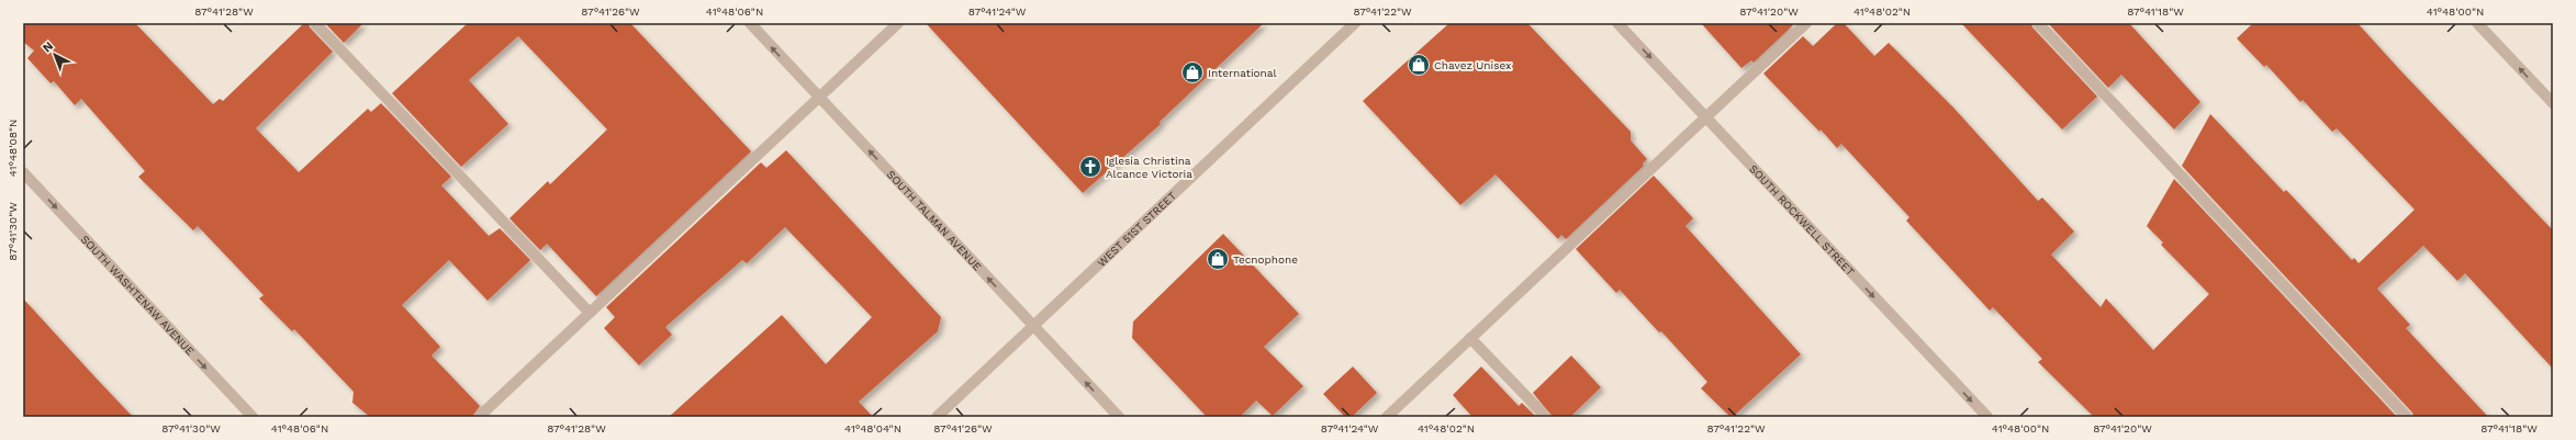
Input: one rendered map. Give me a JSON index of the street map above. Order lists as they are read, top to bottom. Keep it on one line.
{"streets":{"street":["SOUTH TALMAN AVENUE","SOUTH ROCKWELL STREET","WEST 51ST STREET","SOUTH WASHTENAW AVENUE"]},"crossings":[["SOUTH TALMAN AVENUE","WEST 51ST STREET"]],"one_way":["SOUTH TALMAN AVENUE","SOUTH ROCKWELL STREET","SOUTH WASHTENAW AVENUE"],"places":{"shop":["Chavez Unisex","International","Tecnophone"],"church":["Iglesia Christina Alcance Victoria"]},"north":"top left","coordinates":["87°41'28\"W","87°41'26\"W","41°48'06\"N","87°41'24\"W","87°41'22\"W","87°41'20\"W","41°48'02\"N","87°41'18\"W","41°48'00\"N","41°48'08\"N","87°41'30\"W","41°48'04\"N"]}
